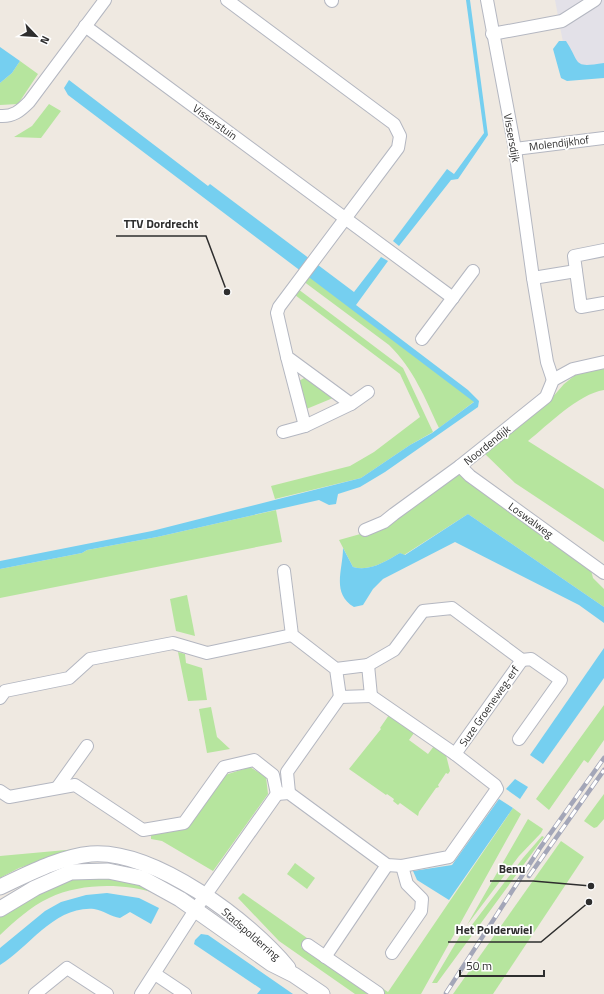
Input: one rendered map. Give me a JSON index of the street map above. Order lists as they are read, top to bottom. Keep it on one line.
{"streets":{"street":["Visserstuin","Vissersdijk","Molendijkhof","Noordendijk","Loswalweg","Suze Groeneweg-erf","Stadspolderring"]},"crossings":[["Vissersdijk","Molendijkhof"],["Vissersdijk","Noordendijk"],["Noordendijk","Loswalweg"]],"places":["TTV Dordrecht","Benu","Het Polderwiel"],"scale_bar":"50 m","north":"bottom right"}
